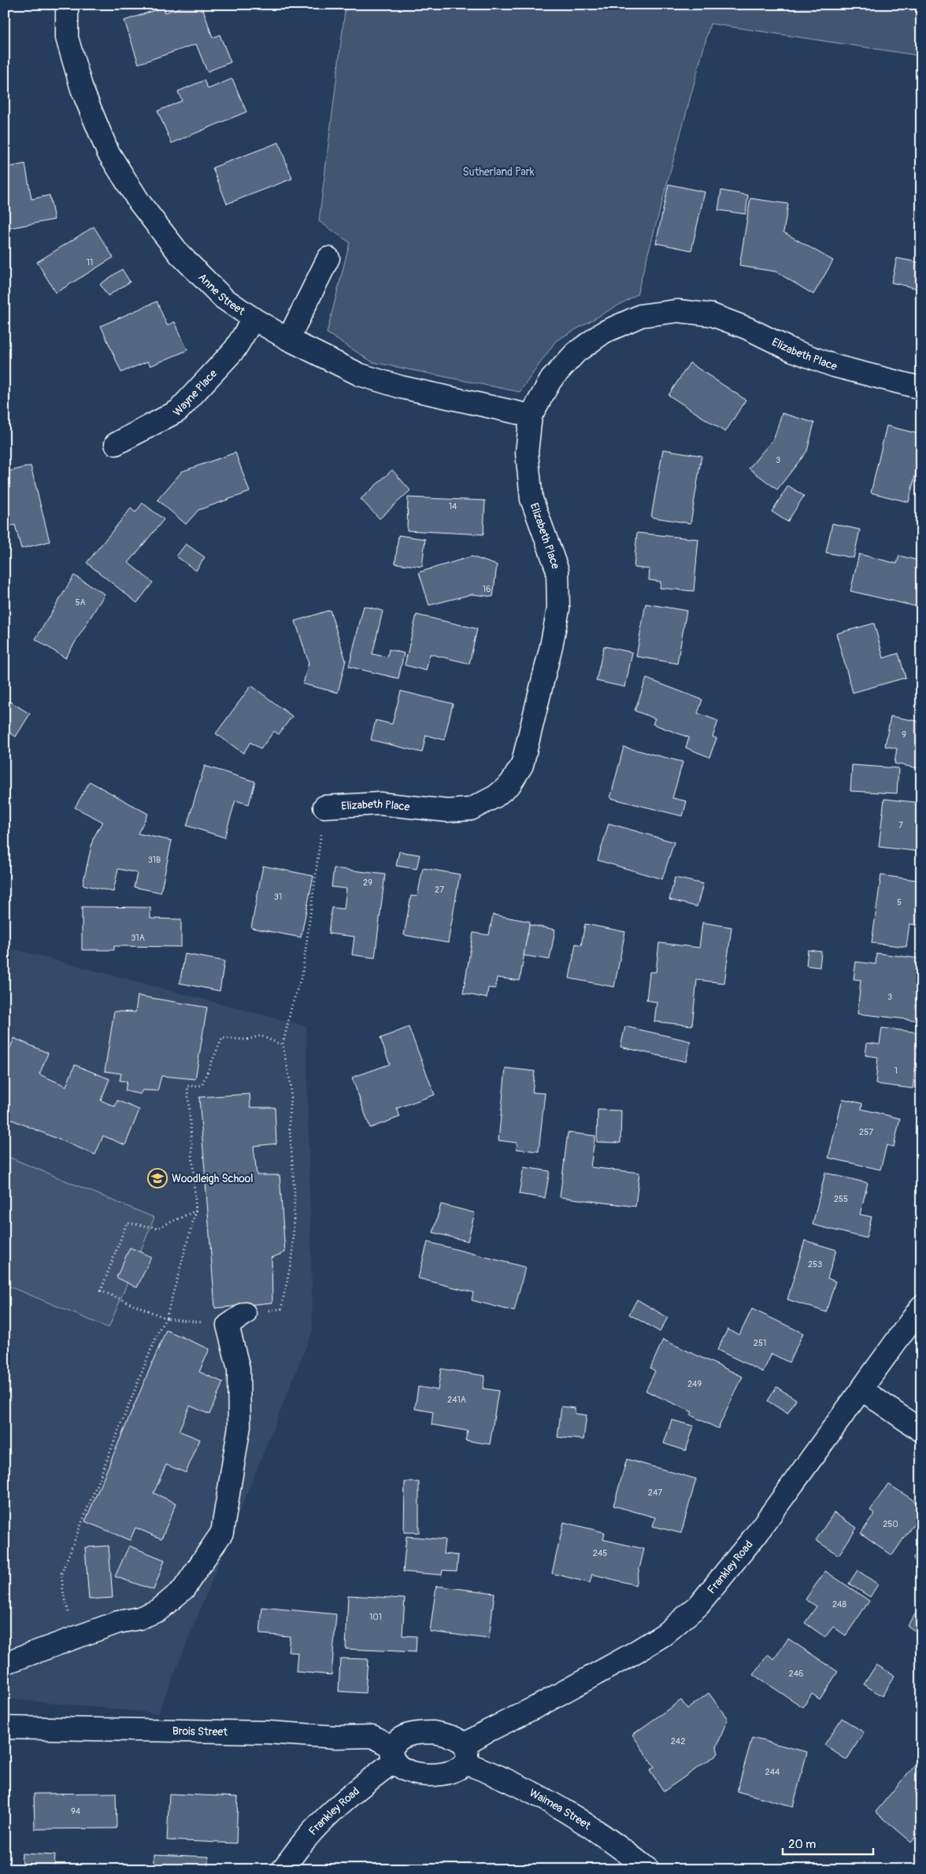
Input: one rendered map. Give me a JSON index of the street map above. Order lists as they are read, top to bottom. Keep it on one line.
{"streets":{"street":["Anne Street","Elizabeth Place","Wayne Place","Frankley Road","Brois Street","Waimea Street"]},"crossings":[["Anne Street","Elizabeth Place"],["Anne Street","Wayne Place"],["Frankley Road","Brois Street"],["Frankley Road","Waimea Street"],["Brois Street","Waimea Street"]],"parks":["Sutherland Park"],"places":{"school or university":["Woodleigh School"]},"house_numbers":["11","3","14","16","5A","9","7","31B","29","27","31","5","31A","3","1","257","255","253","251","249","241A","247","250","245","248","101","246","242","244","94"],"scale_bar":"20 m"}
